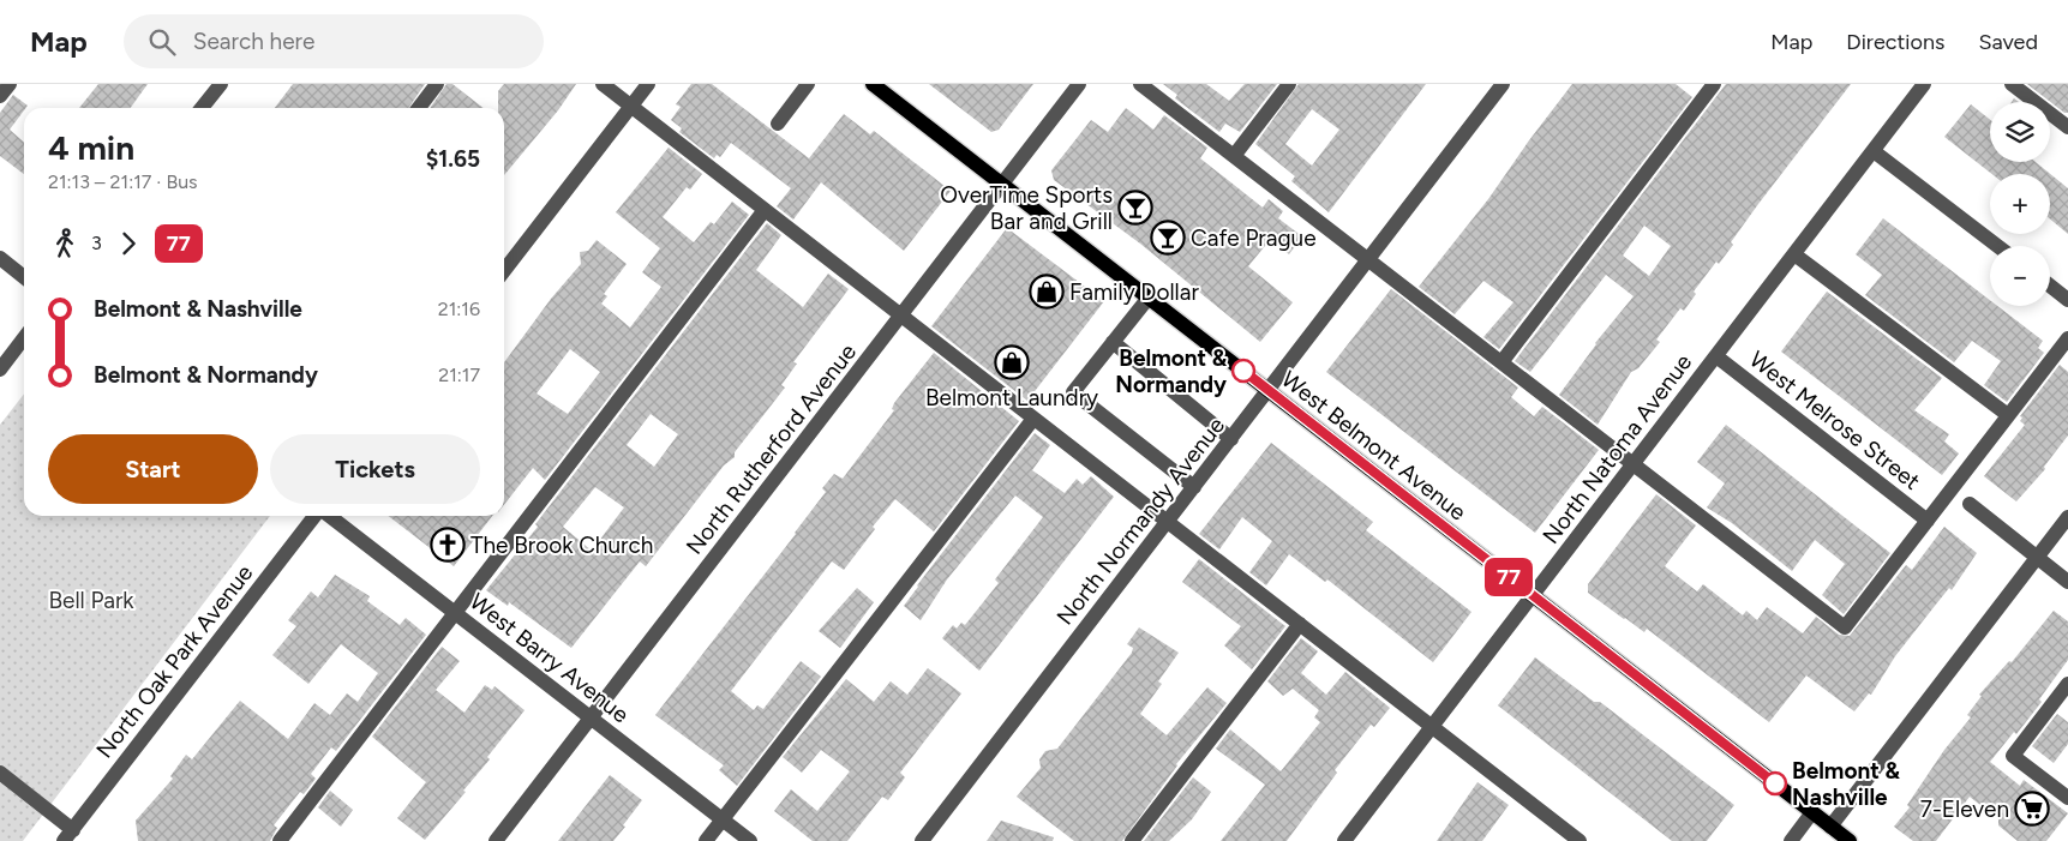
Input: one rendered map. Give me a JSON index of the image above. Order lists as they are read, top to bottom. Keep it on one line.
{"streets":{"main road":["West Belmont Avenue"],"street":["West Melrose Street","North Rutherford Avenue","North Natoma Avenue","North Normandy Avenue","West Barry Avenue","North Oak Park Avenue"]},"crossings":[["West Melrose Street","North Natoma Avenue"],["West Belmont Avenue","North Rutherford Avenue"],["West Belmont Avenue","North Natoma Avenue"],["West Belmont Avenue","North Normandy Avenue"],["North Rutherford Avenue","West Barry Avenue"]],"parks":["Bell Park"],"places":{"bar":["OverTime Sports Bar and Grill","Cafe Prague"],"shop":["Family Dollar","Belmont Laundry"],"other":["Belmont & Normandy","Belmont & Nashville"],"church":["The Brook Church"],"supermarket":["7-Eleven"]},"lines":["bus line 77"],"page":{"header":"Map","search":"Search here","nav":["Map","Directions","Saved"],"on_map":"77","map_buttons":["+","−"],"heading":["4 min","21:13 – 21:17 · Bus","$1.65"],"legs":["3","77"],"list":[{"name":"Belmont & Nashville","value":"21:16"},{"name":"Belmont & Normandy","value":"21:17"}],"buttons":["Start","Tickets"]}}
